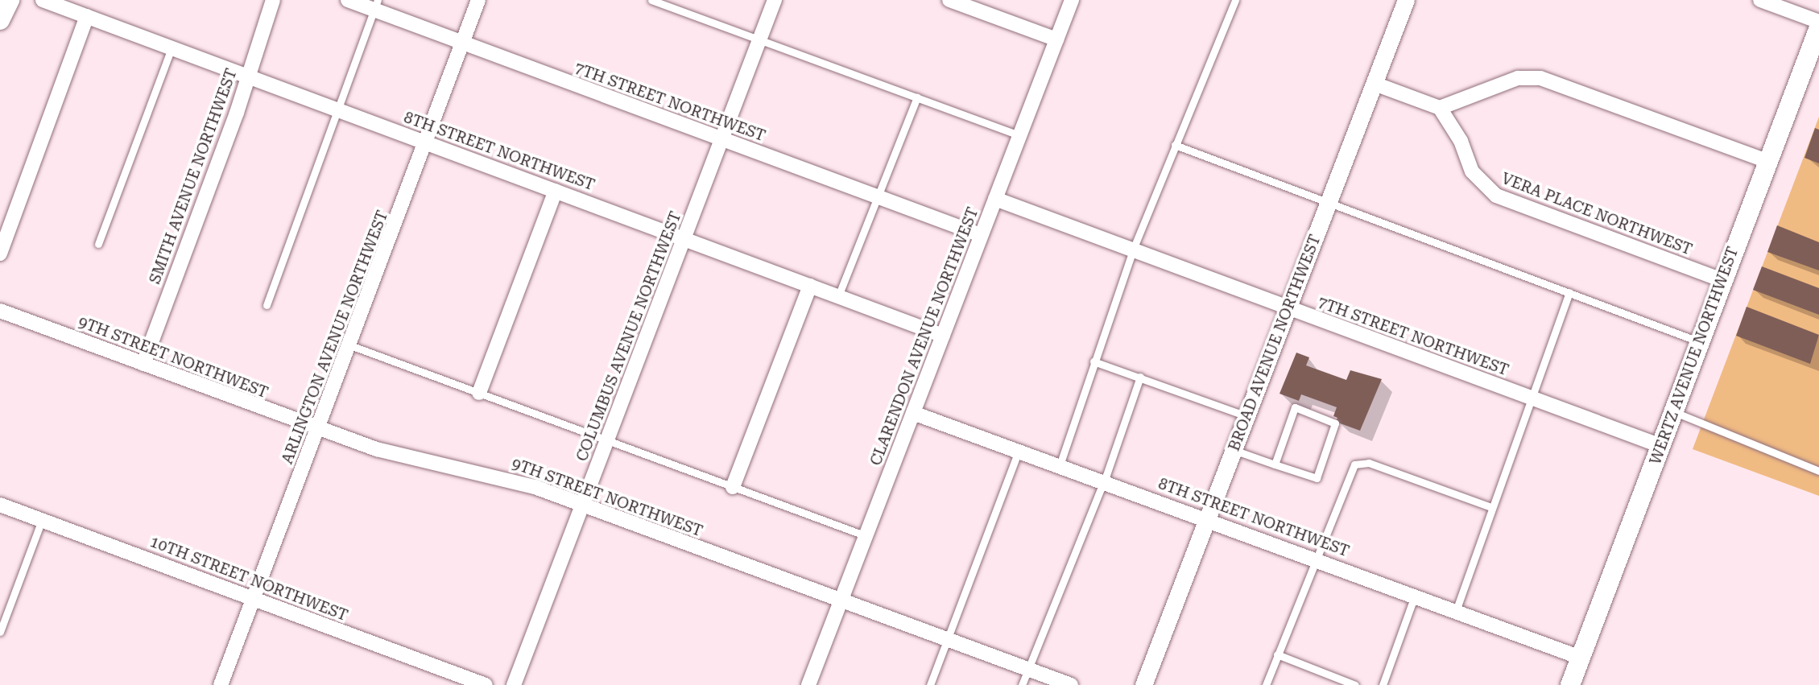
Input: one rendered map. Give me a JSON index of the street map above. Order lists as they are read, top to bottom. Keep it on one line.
{"streets":{"main road":["WERTZ AVENUE NORTHWEST"],"street":["7TH STREET NORTHWEST","8TH STREET NORTHWEST","SMITH AVENUE NORTHWEST","VERA PLACE NORTHWEST","COLUMBUS AVENUE NORTHWEST","CLARENDON AVENUE NORTHWEST","ARLINGTON AVENUE NORTHWEST","BROAD AVENUE NORTHWEST","9TH STREET NORTHWEST","10TH STREET NORTHWEST"]},"crossings":[["7TH STREET NORTHWEST","COLUMBUS AVENUE NORTHWEST"],["7TH STREET NORTHWEST","CLARENDON AVENUE NORTHWEST"],["7TH STREET NORTHWEST","ARLINGTON AVENUE NORTHWEST"],["7TH STREET NORTHWEST","BROAD AVENUE NORTHWEST"],["7TH STREET NORTHWEST","WERTZ AVENUE NORTHWEST"],["8TH STREET NORTHWEST","SMITH AVENUE NORTHWEST"],["8TH STREET NORTHWEST","COLUMBUS AVENUE NORTHWEST"],["8TH STREET NORTHWEST","CLARENDON AVENUE NORTHWEST"],["8TH STREET NORTHWEST","ARLINGTON AVENUE NORTHWEST"],["8TH STREET NORTHWEST","BROAD AVENUE NORTHWEST"],["8TH STREET NORTHWEST","WERTZ AVENUE NORTHWEST"],["SMITH AVENUE NORTHWEST","9TH STREET NORTHWEST"],["VERA PLACE NORTHWEST","WERTZ AVENUE NORTHWEST"],["COLUMBUS AVENUE NORTHWEST","9TH STREET NORTHWEST"],["CLARENDON AVENUE NORTHWEST","9TH STREET NORTHWEST"],["ARLINGTON AVENUE NORTHWEST","9TH STREET NORTHWEST"],["ARLINGTON AVENUE NORTHWEST","10TH STREET NORTHWEST"]]}
